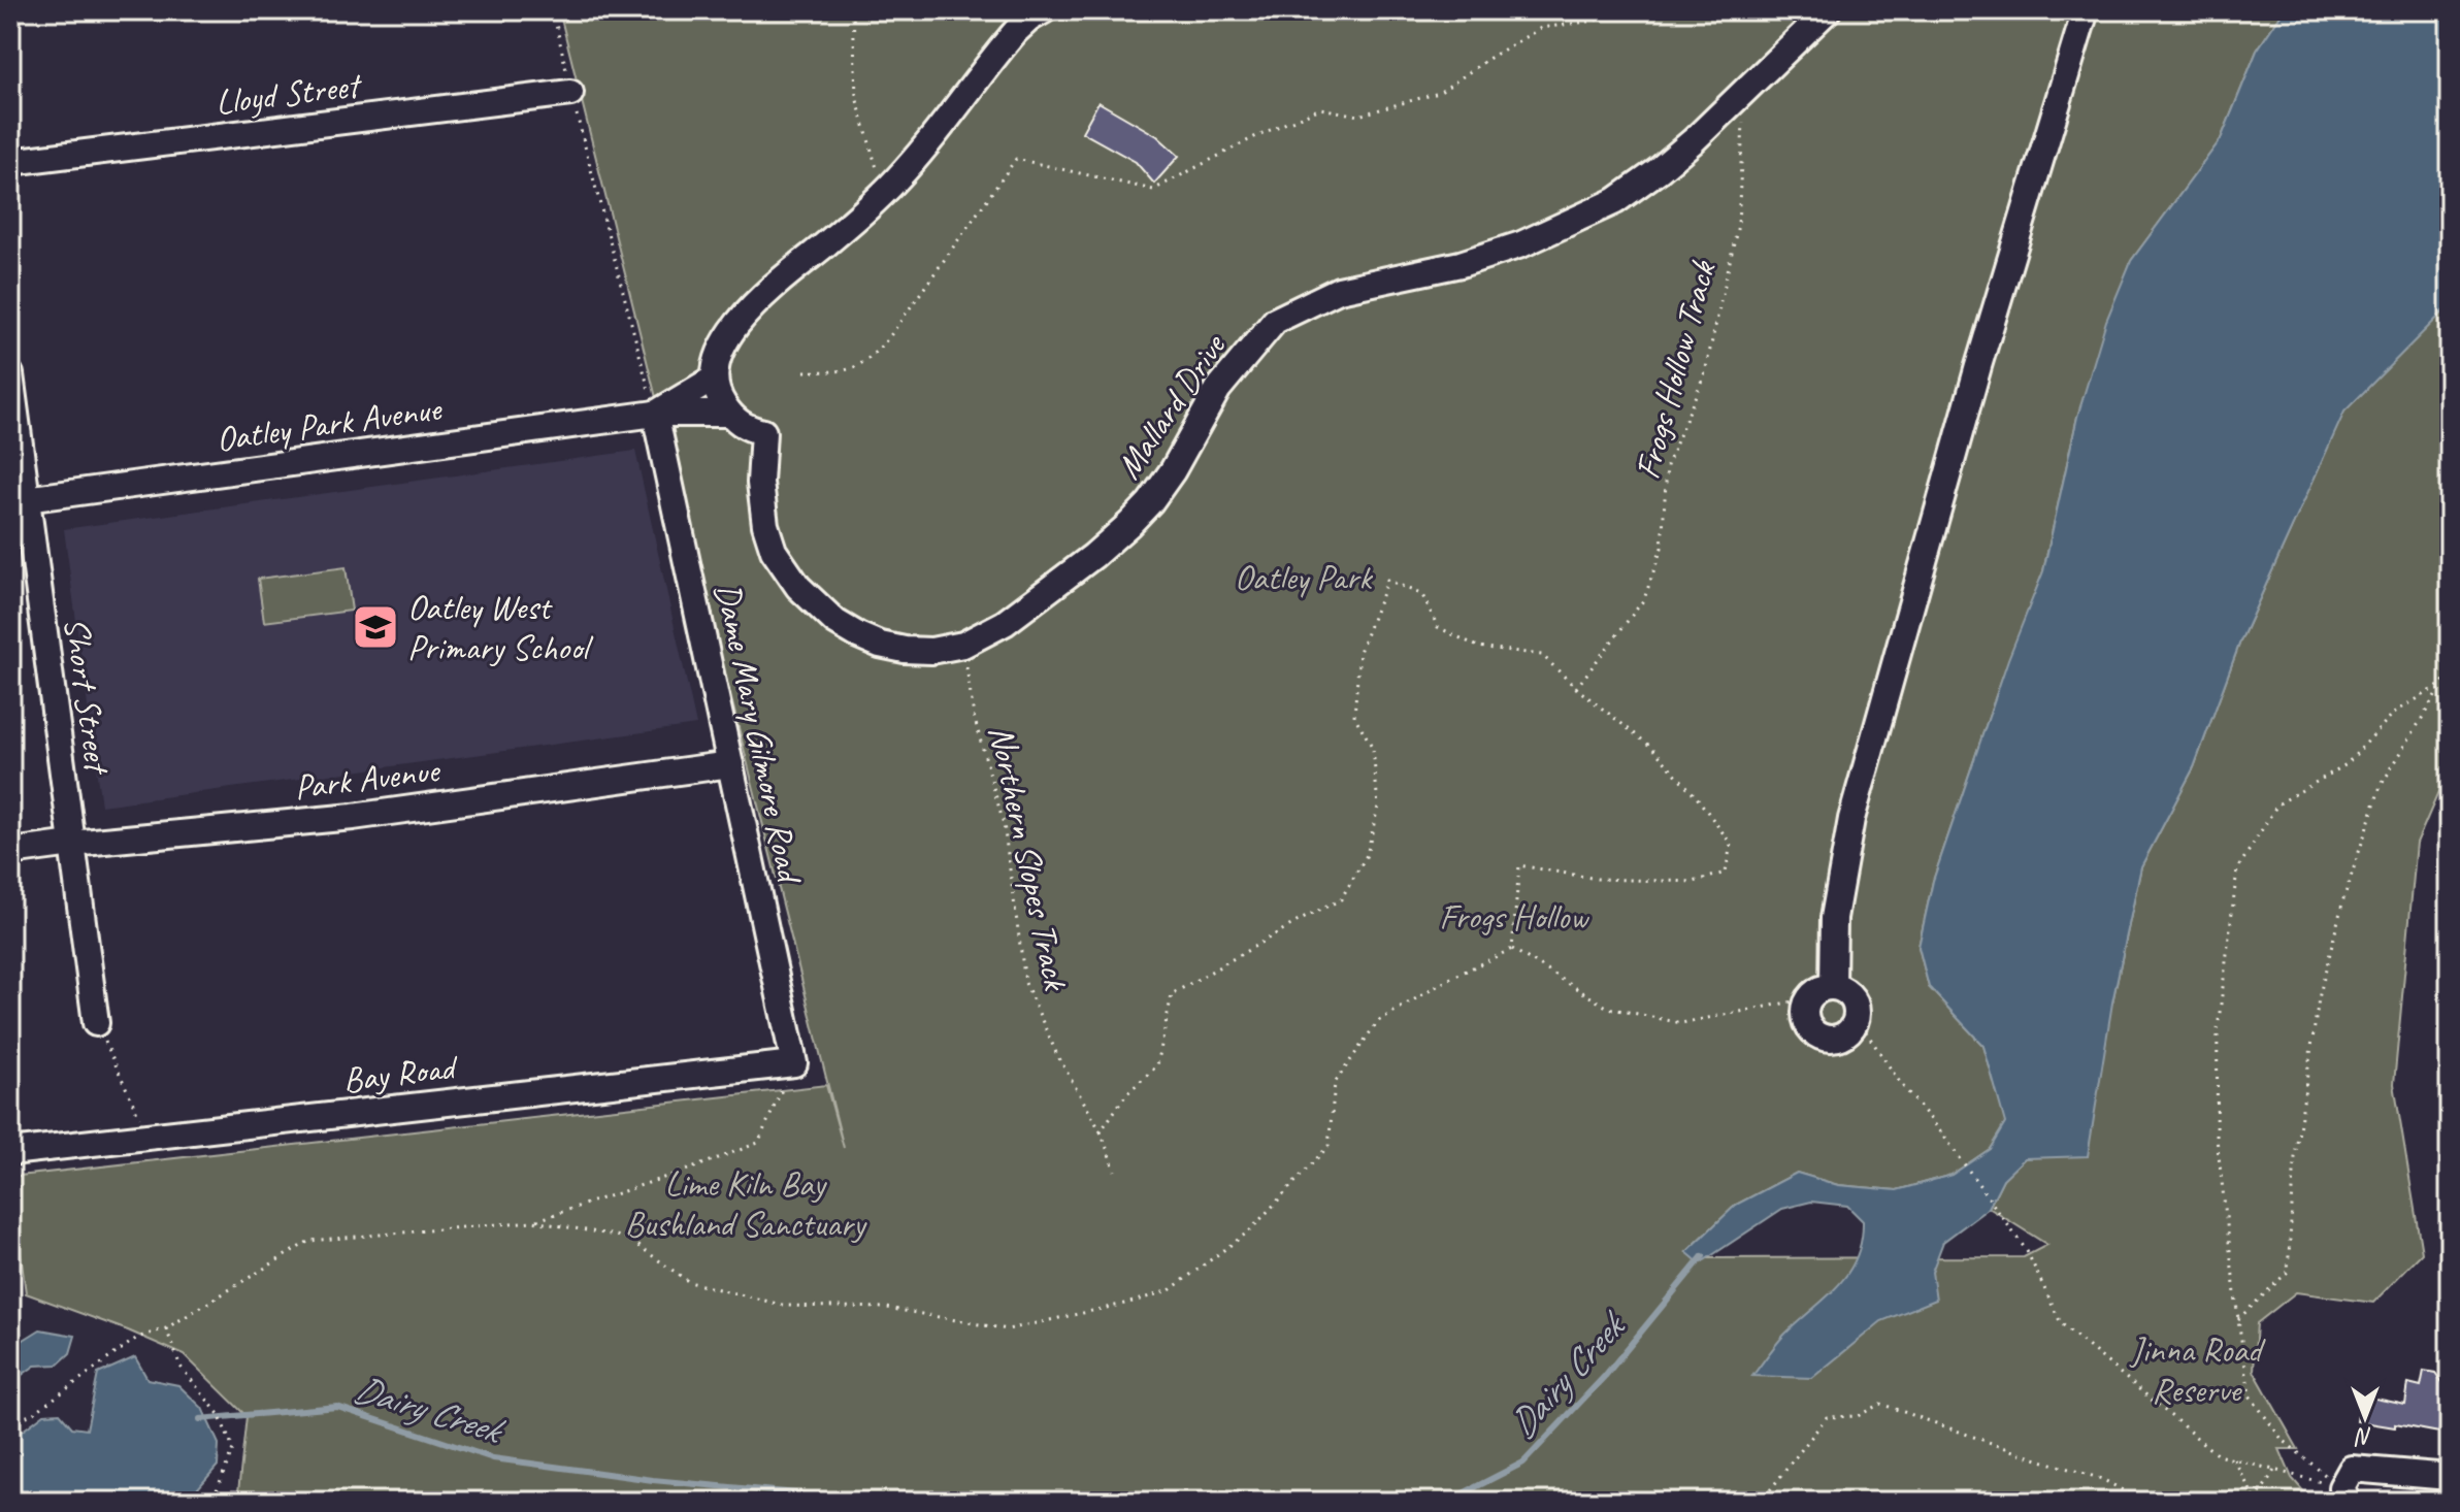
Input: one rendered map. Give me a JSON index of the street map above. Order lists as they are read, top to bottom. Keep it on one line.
{"streets":{"street":["Lloyd Street","Mallard Drive","Oatley Park Avenue","Short Street","Dame Mary Gilmore Road","Park Avenue","Bay Road"],"path":["Frogs Hollow Track","Northern Slopes Track"]},"crossings":[["Frogs Hollow Track","Mallard Drive"],["Mallard Drive","Northern Slopes Track"],["Oatley Park Avenue","Short Street"],["Oatley Park Avenue","Dame Mary Gilmore Road"],["Short Street","Park Avenue"],["Dame Mary Gilmore Road","Park Avenue"],["Dame Mary Gilmore Road","Bay Road"]],"water":["Dairy Creek"],"parks":["Oatley Park","Frogs Hollow","Lime Kiln Bay Bushland Sanctuary","Jinna Road Reserve"],"places":{"school or university":["Oatley West Primary School"]},"north":"bottom"}
